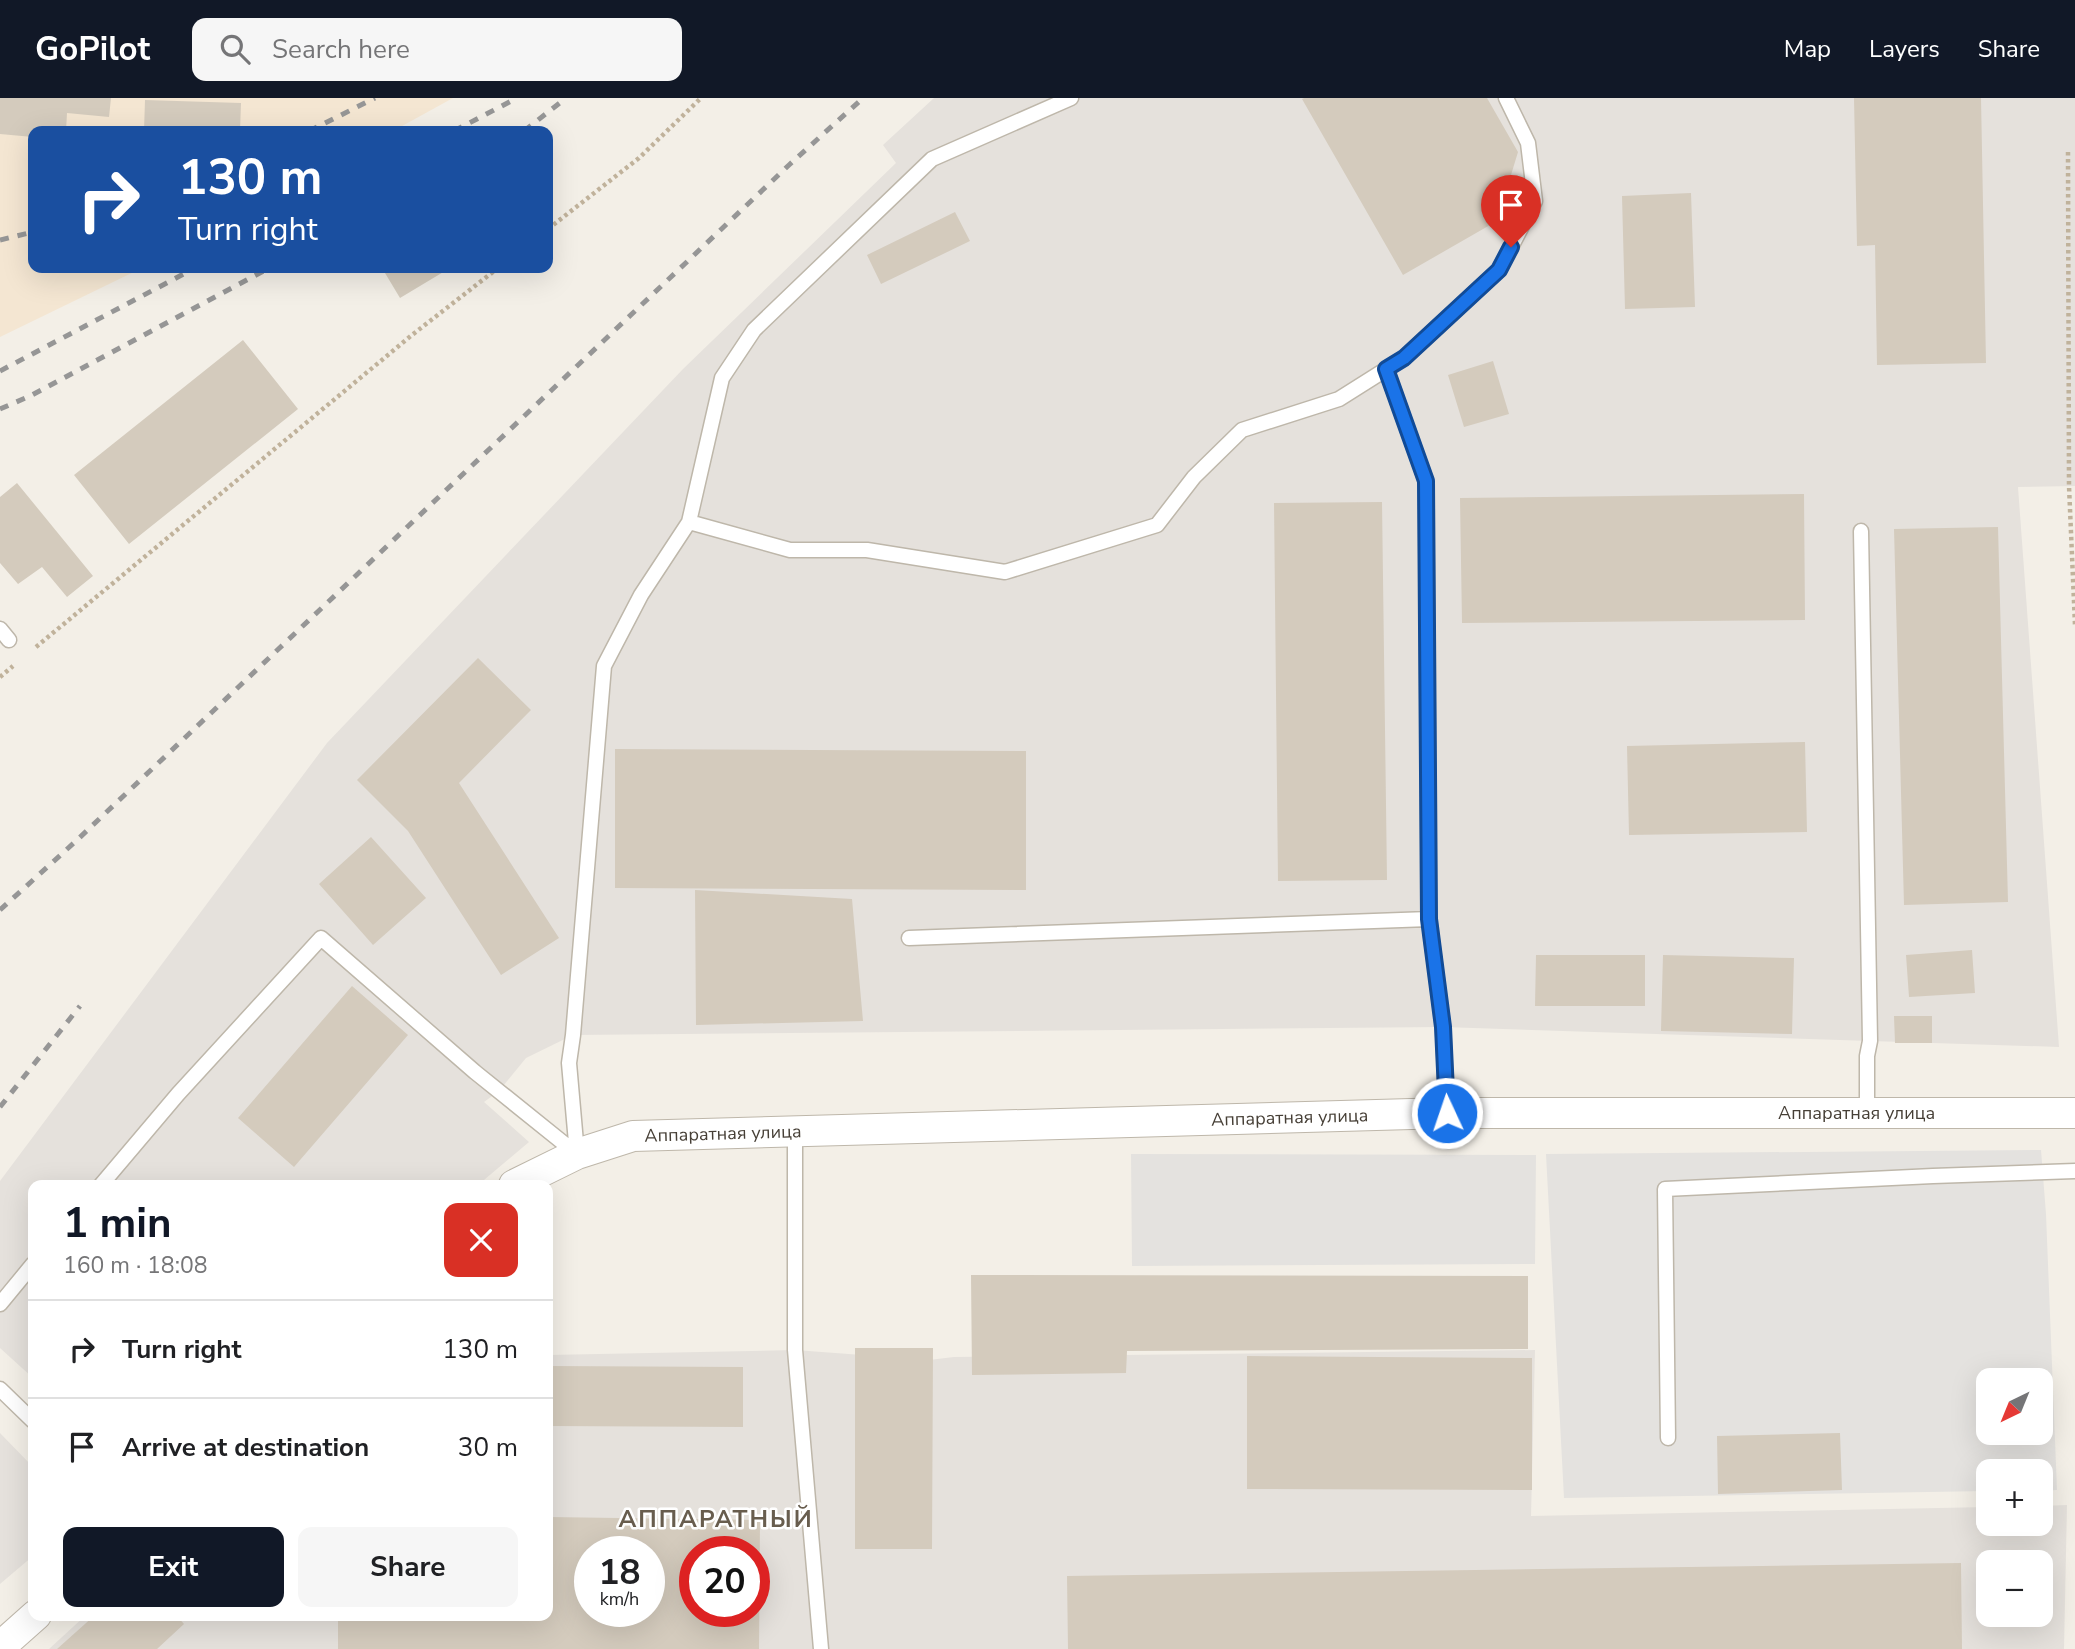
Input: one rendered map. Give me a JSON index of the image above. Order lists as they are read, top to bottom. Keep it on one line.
{"streets":{"street":["Аппаратная улица"]},"districts":["АППАРАТНЫЙ"],"north":"bottom left","page":{"header":"GoPilot","search":"Search here","nav":["Map","Layers","Share"],"turn":["130 m","Turn right"],"heading":["1 min","160 m · 18:08"],"list":[{"name":"Turn right","value":"130 m"},{"name":"Arrive at destination","value":"30 m"}],"map_buttons":["+","−"],"buttons":["Exit","Share"],"speed":"18 km/h","limit":"20"}}
